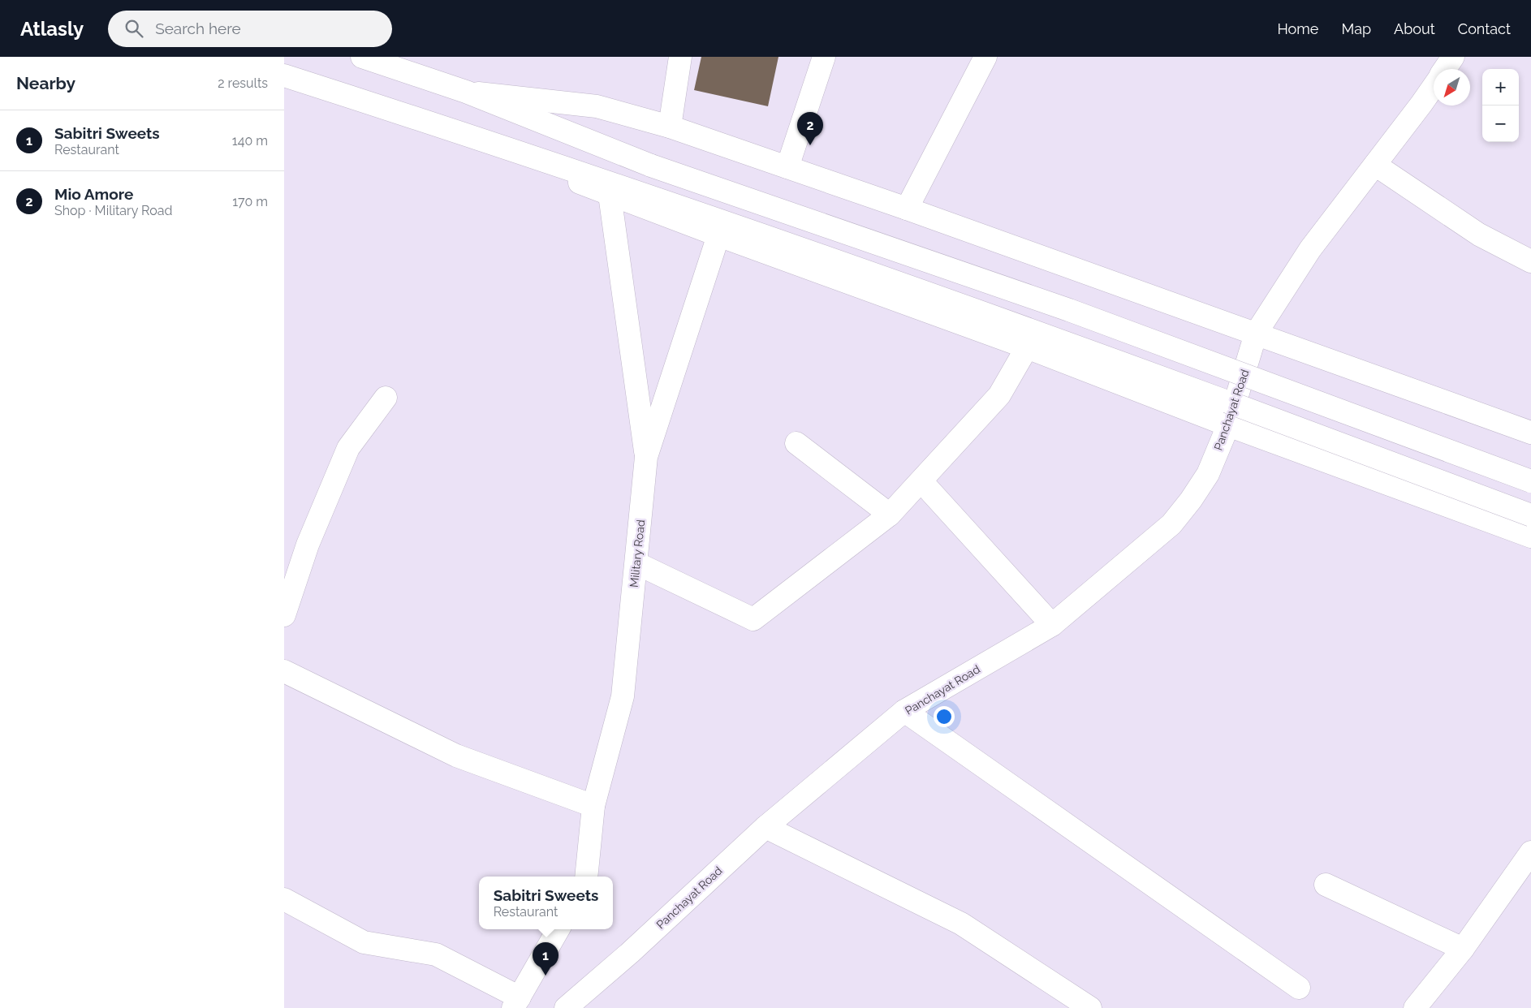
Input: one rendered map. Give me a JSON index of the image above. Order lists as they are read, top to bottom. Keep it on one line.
{"streets":{"main road":["Panchayat Road","Military Road"]},"north":"bottom left","page":{"header":"Atlasly","search":"Search here","nav":["Home","Map","About","Contact"],"heading":["Nearby","2 results"],"map_buttons":["+","−"],"list":[{"mark":"1","name":"Sabitri Sweets","note":"Restaurant","value":"140 m"},{"mark":"2","name":"Mio Amore","note":"Shop · Military Road","value":"170 m"}],"pins":["2","1"],"popup":["Sabitri Sweets","Restaurant"]}}
